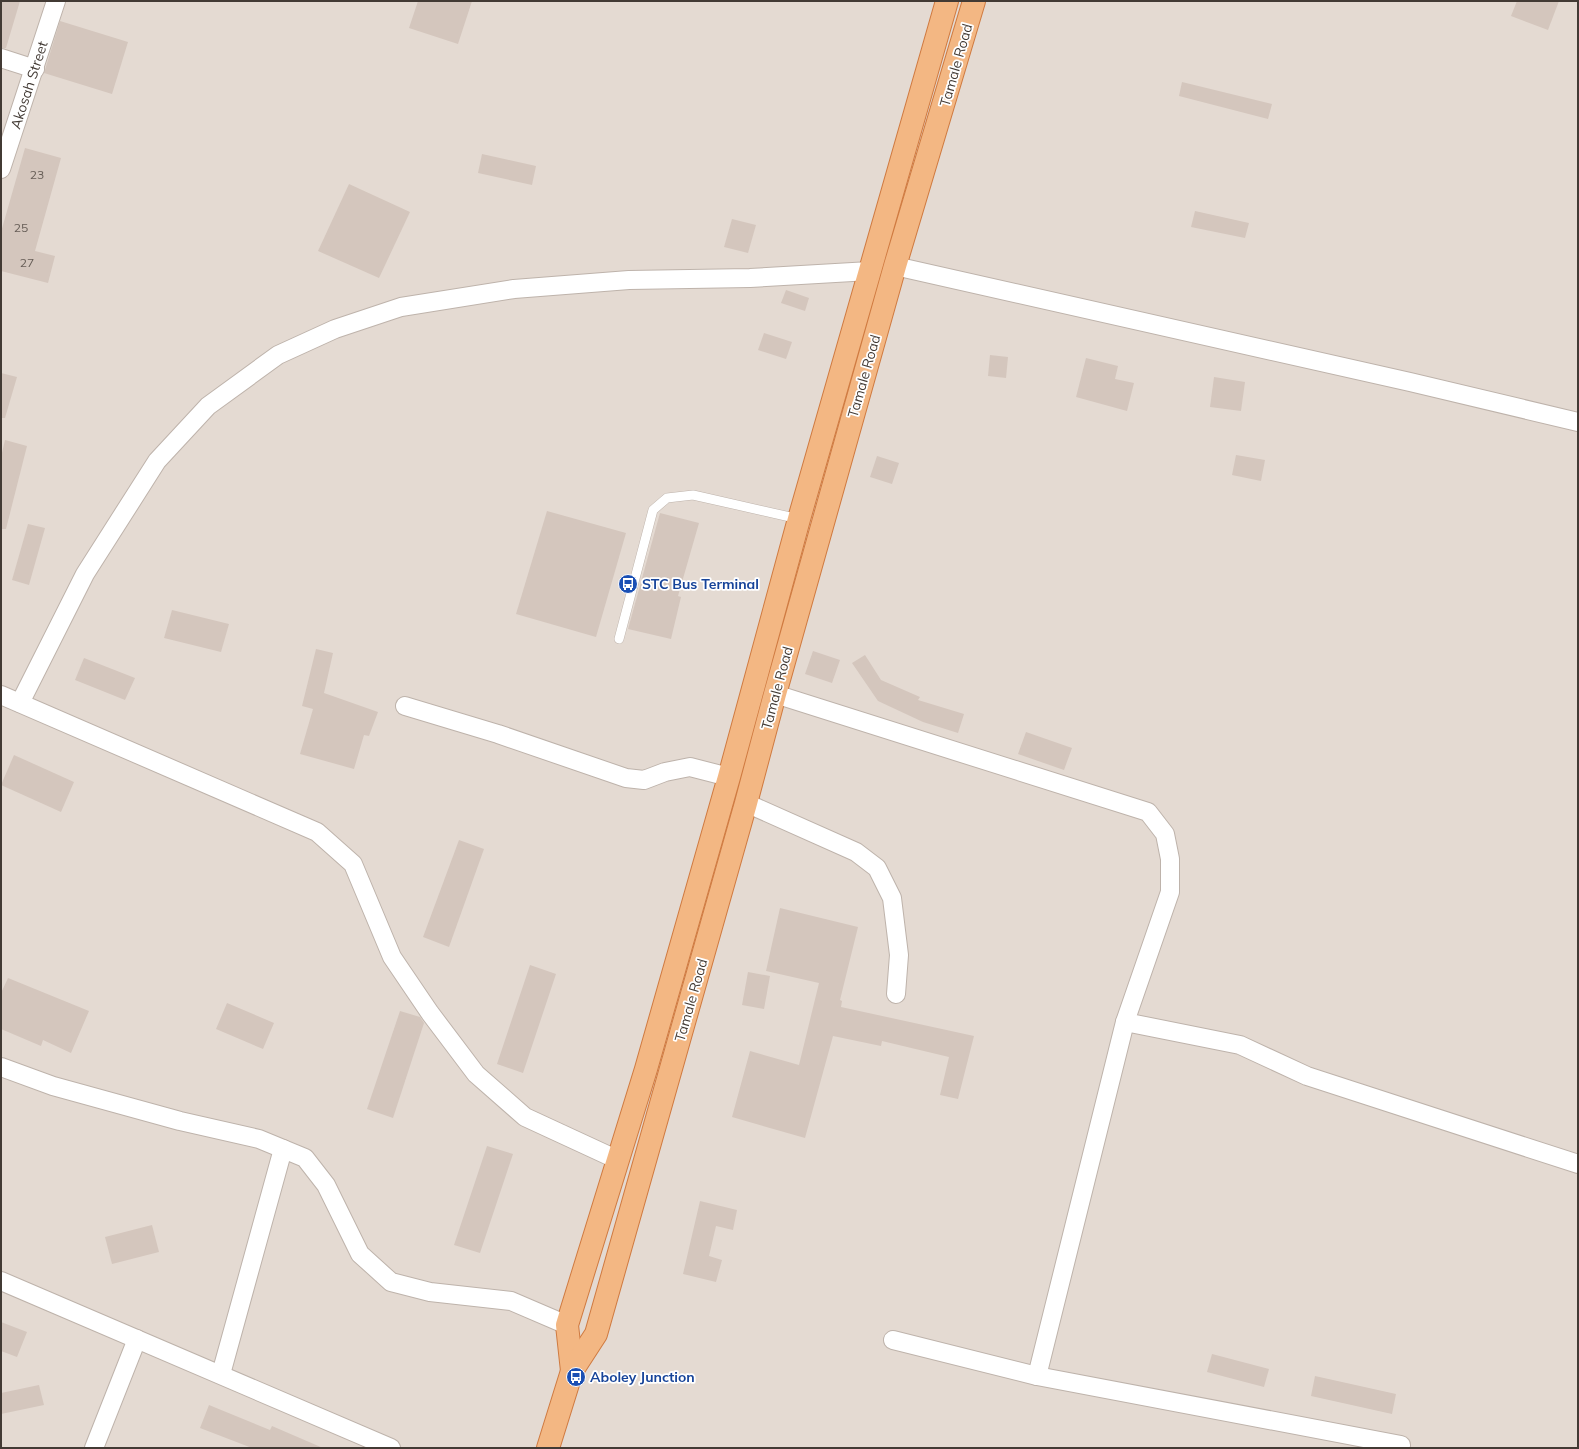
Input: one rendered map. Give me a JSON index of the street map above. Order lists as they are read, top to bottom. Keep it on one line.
{"streets":{"highway":["Tamale Road"],"street":["Akosah Street"]},"places":{"bus stop":["STC Bus Terminal","Aboley Junction"]},"house_numbers":["23","25","27"]}
